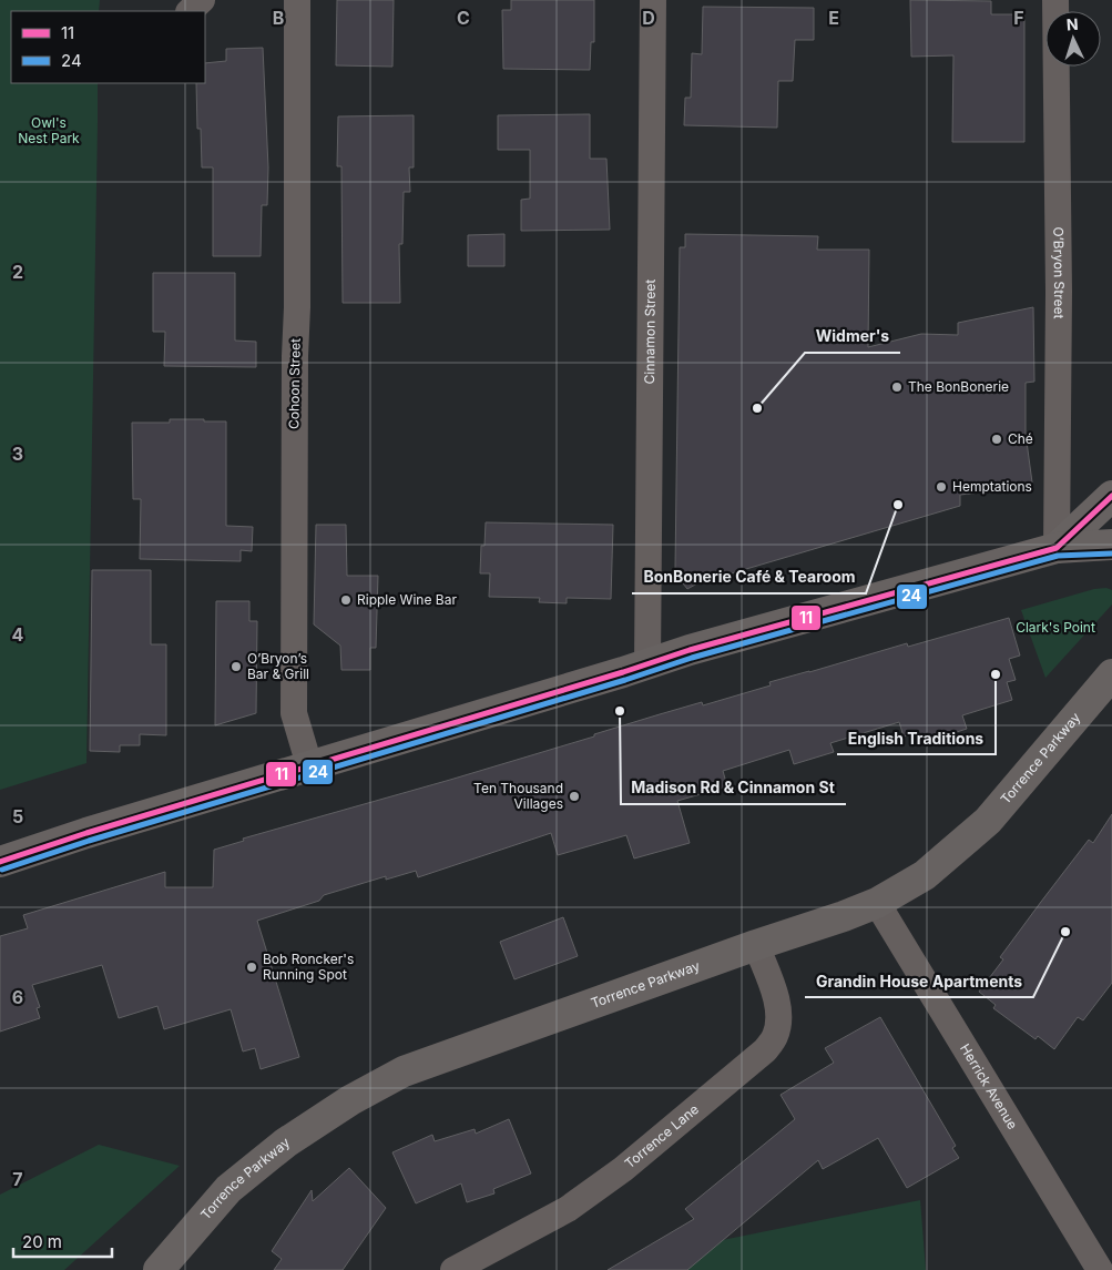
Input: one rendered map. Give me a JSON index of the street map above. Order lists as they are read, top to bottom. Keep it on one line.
{"streets":{"main road":["Torrence Parkway"],"street":["O’Bryon Street","Cinnamon Street","Cohoon Street","Herrick Avenue","Torrence Lane"]},"crossings":[["Torrence Parkway","Herrick Avenue"],["Torrence Parkway","Torrence Lane"]],"parks":["Owl's Nest Park","Clark's Point"],"places":["The BonBonerie","Widmer's","Ché","Hemptations","BonBonerie Café & Tearoom","Ripple Wine Bar","O’Bryon’s Bar & Grill","English Traditions","Madison Rd & Cinnamon St","Ten Thousand Villages","Grandin House Apartments","Bob Roncker's Running Spot"],"lines":["transit line 11","transit line 24"],"legend":["11","24"],"scale_bar":"20 m","north":"top","grid":{"columns":["B","C","D","E","F"],"rows":["2","3","4","5","6","7"]}}
